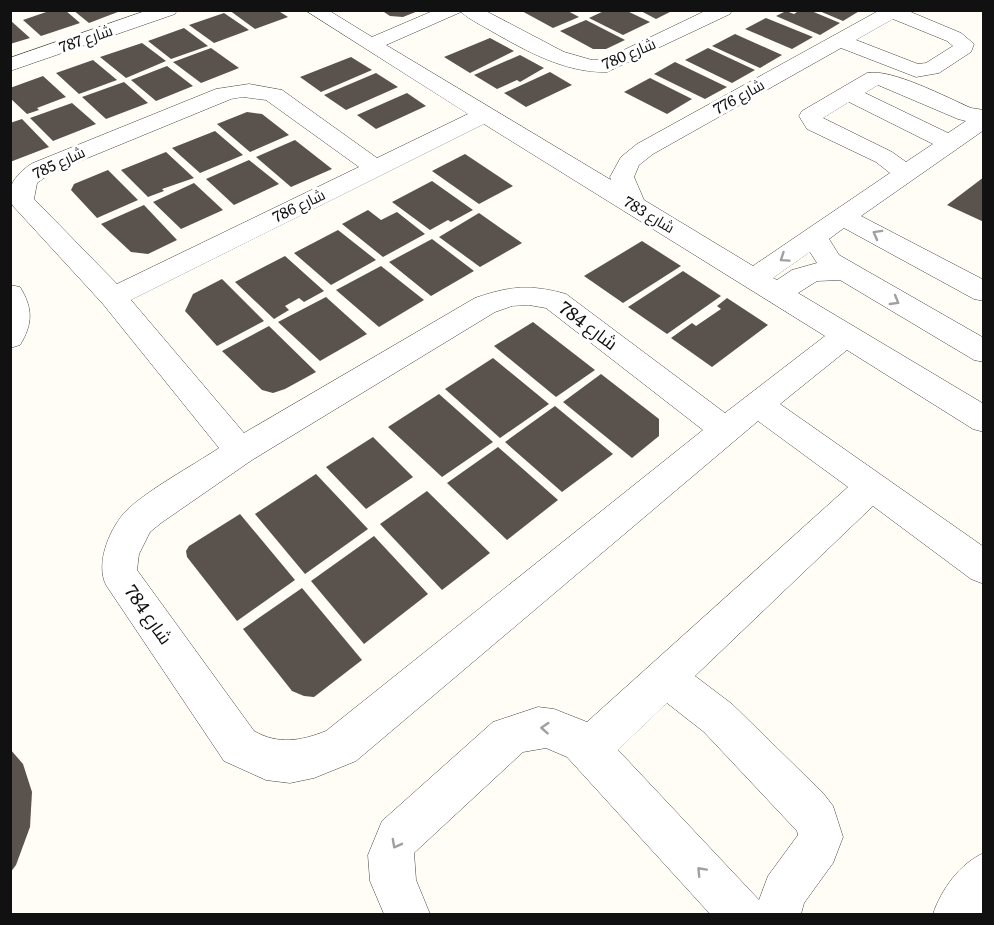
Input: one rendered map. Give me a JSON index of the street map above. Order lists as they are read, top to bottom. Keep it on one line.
{"streets":{"street":["شارع 787","شارع 780","شارع 776","شارع 785","شارع 786","شارع 783","شارع 784"]},"crossings":[["شارع 776","شارع 783"],["شارع 785","شارع 786"],["شارع 785","شارع 784"],["شارع 786","شارع 783"],["شارع 783","شارع 784"]]}
